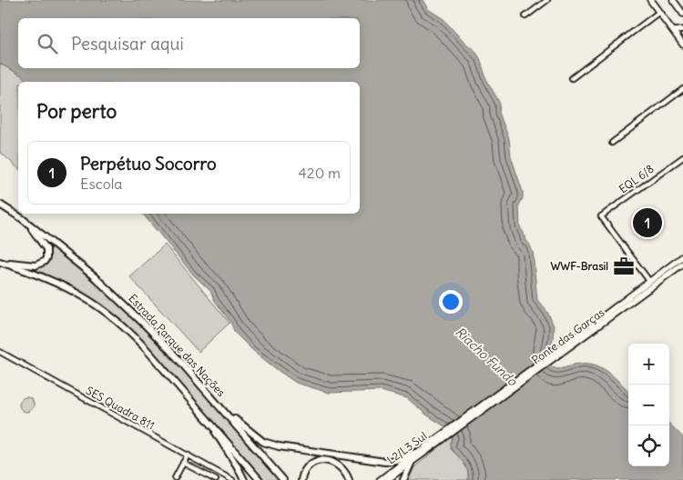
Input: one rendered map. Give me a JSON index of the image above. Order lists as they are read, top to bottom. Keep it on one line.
{"streets":{"highway":["Estrada Parque das Nações"],"main road":["Ponte das Garças","L2/L3 Sul"],"street":["EQL 6/8","SES Quadra 811"]},"crossings":[["EQL 6/8","Ponte das Garças"],["Ponte das Garças","L2/L3 Sul"]],"water":["Riacho Fundo"],"places":{"office":["WWF-Brasil"]},"page":{"search":"Pesquisar aqui","heading":"Por perto","list":[{"mark":"1","name":"Perpétuo Socorro","note":"Escola","value":"420 m"}],"pins":"1","map_buttons":["+","−"]}}
